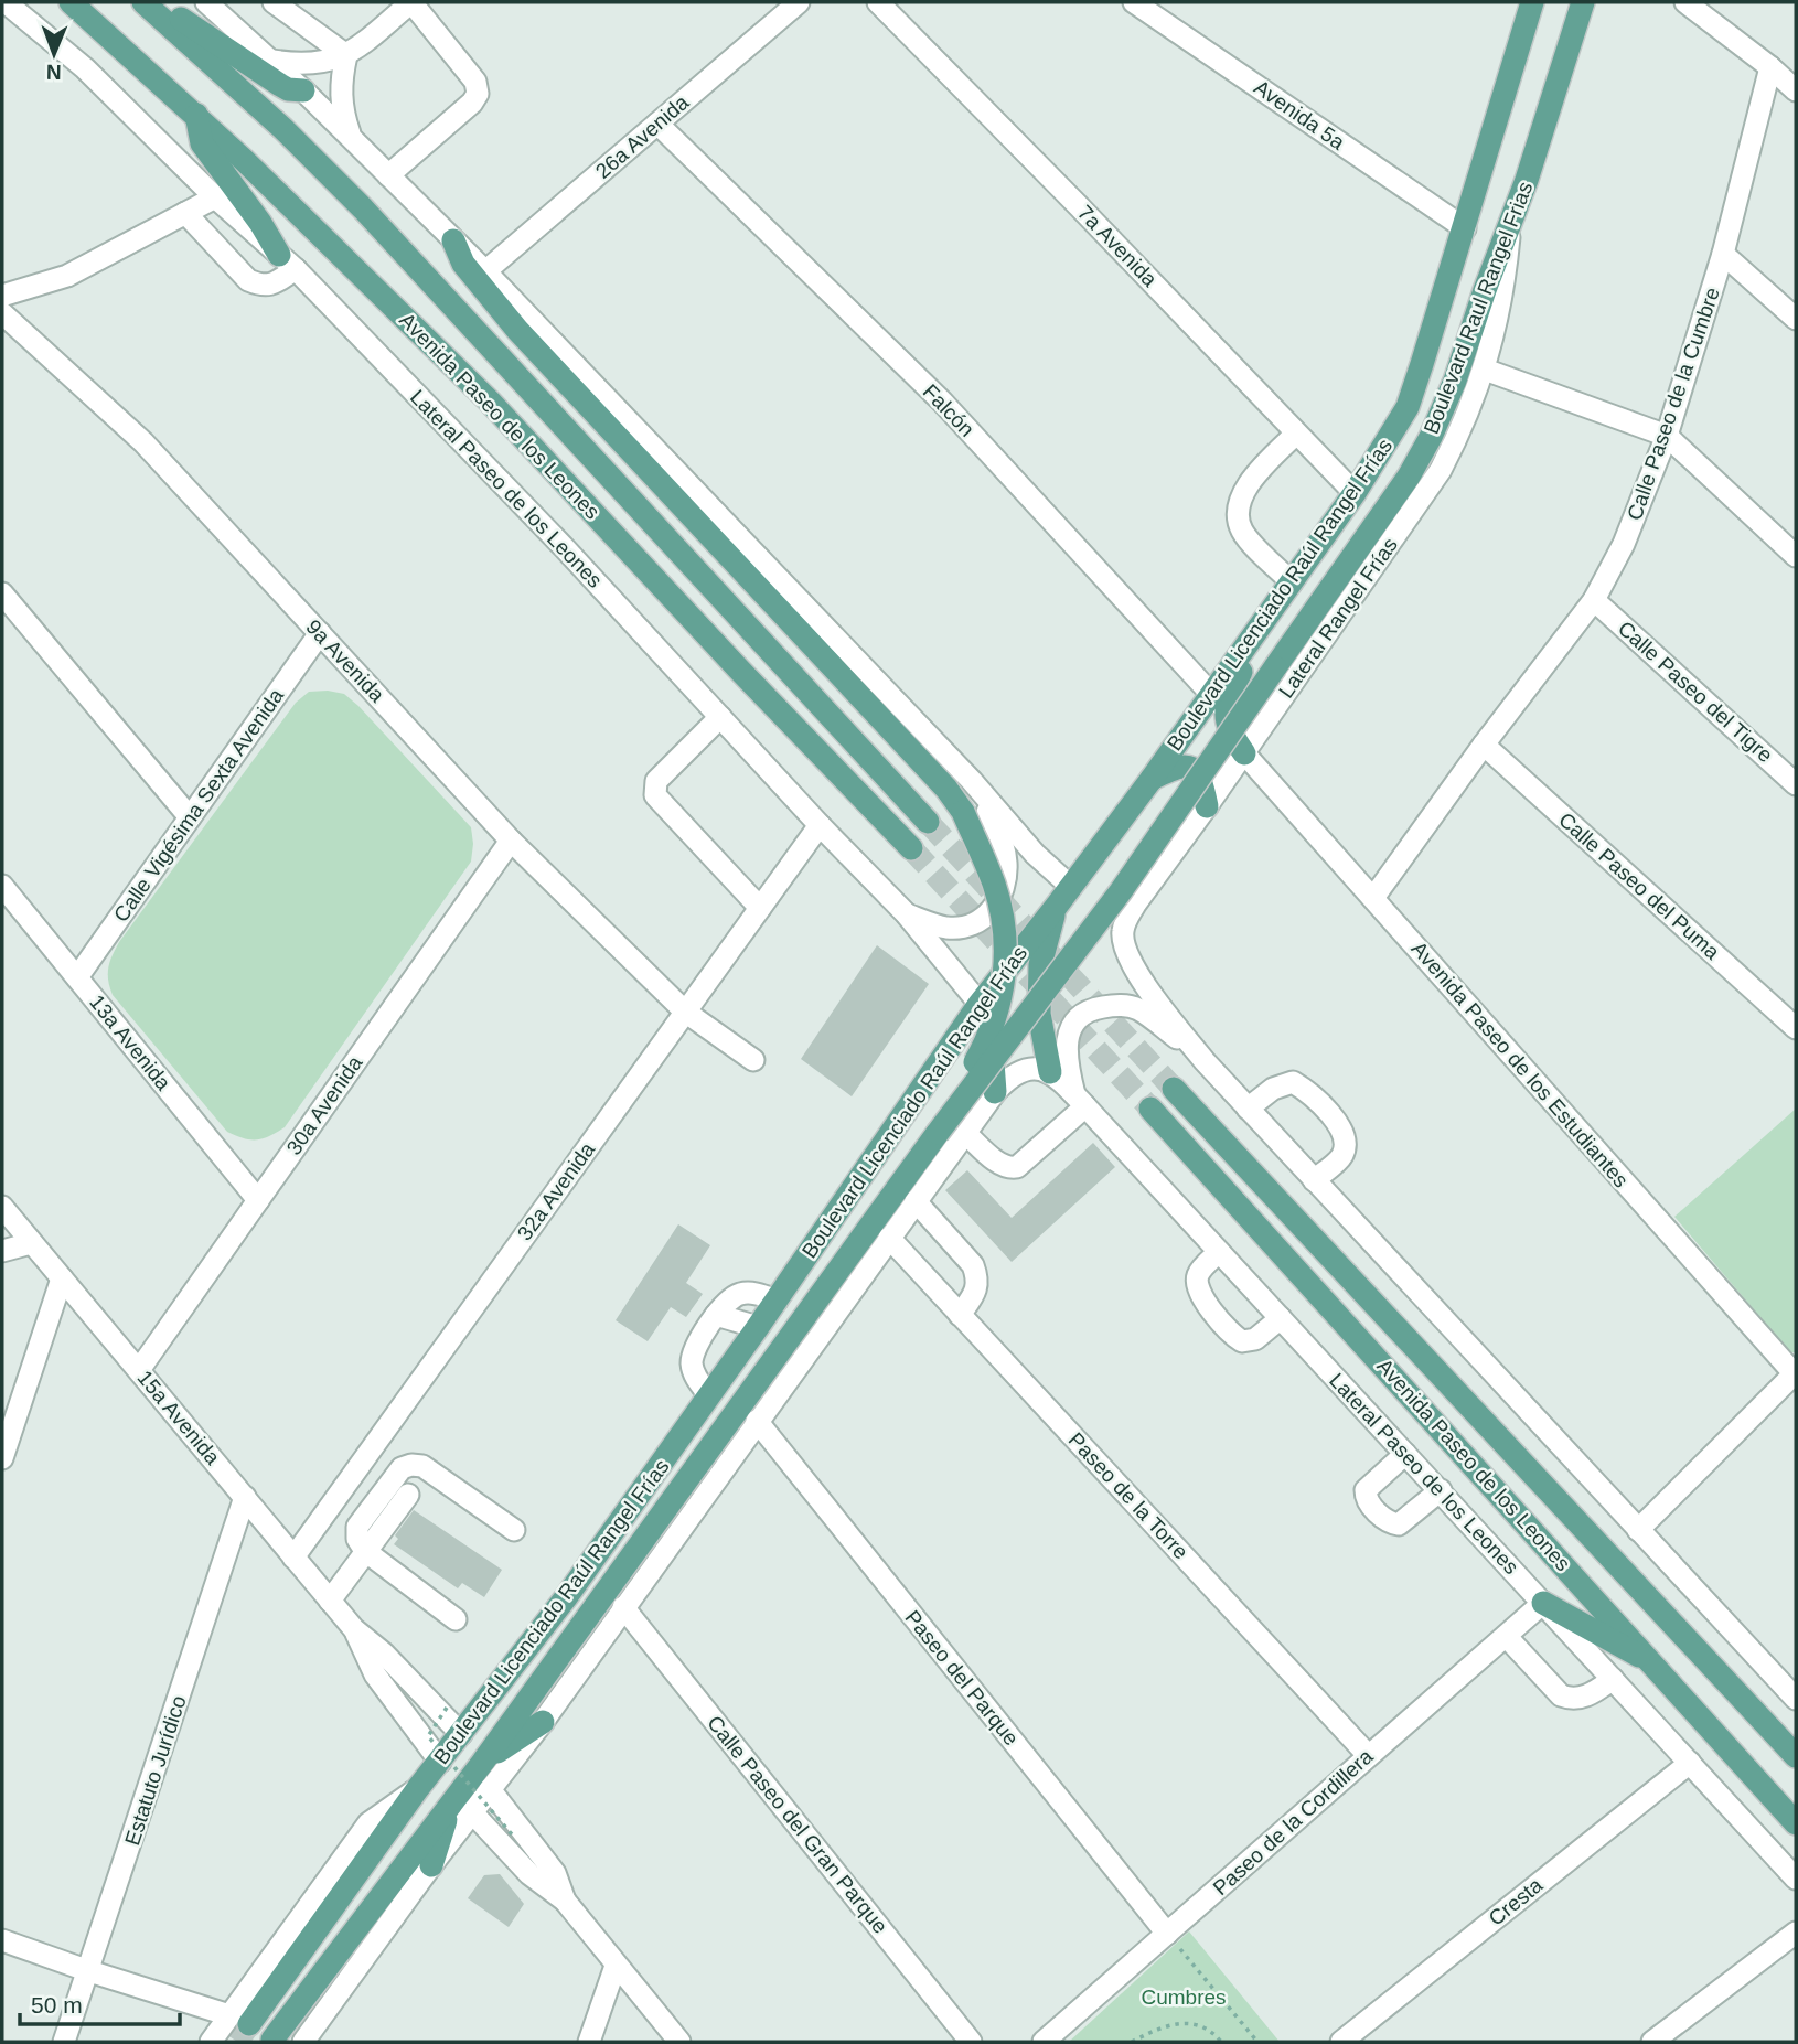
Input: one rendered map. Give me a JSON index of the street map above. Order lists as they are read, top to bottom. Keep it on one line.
{"streets":{"main road":["Boulevard Raul Rangel Frias","Avenida Paseo de los Leones","Boulevard Licenciado Raúl Rangel Frías"],"street":["Avenida 5a","26a Avenida","7a Avenida","Calle Paseo de la Cumbre","Falcón","Lateral Paseo de los Leones","Lateral Rangel Frías","9a Avenida","Calle Paseo del Tigre","Calle Vigésima Sexta Avenida","Calle Paseo del Puma","13a Avenida","Avenida Paseo de los Estudiantes","30a Avenida","32a Avenida","15a Avenida","Paseo de la Torre","Paseo del Parque","Estatuto Jurídico","Paseo de la Cordillera","Calle Paseo del Gran Parque","Cresta"]},"crossings":[["Avenida 5a","Boulevard Licenciado Raúl Rangel Frías"],["26a Avenida","Falcón"],["7a Avenida","Boulevard Licenciado Raúl Rangel Frías"],["Boulevard Raul Rangel Frias","Boulevard Licenciado Raúl Rangel Frías"],["Boulevard Raul Rangel Frias","Lateral Rangel Frías"],["Calle Paseo de la Cumbre","Calle Paseo del Tigre"],["Calle Paseo de la Cumbre","Calle Paseo del Puma"],["Calle Paseo de la Cumbre","Avenida Paseo de los Estudiantes"],["Falcón","Boulevard Licenciado Raúl Rangel Frías"],["Lateral Paseo de los Leones","Boulevard Licenciado Raúl Rangel Frías"],["Lateral Paseo de los Leones","32a Avenida"],["Lateral Paseo de los Leones","Paseo de la Cordillera"],["Lateral Paseo de los Leones","Cresta"],["Boulevard Licenciado Raúl Rangel Frías","15a Avenida"],["Lateral Rangel Frías","Avenida Paseo de los Estudiantes"],["9a Avenida","Calle Vigésima Sexta Avenida"],["9a Avenida","30a Avenida"],["9a Avenida","32a Avenida"],["Calle Vigésima Sexta Avenida","13a Avenida"],["13a Avenida","30a Avenida"],["30a Avenida","15a Avenida"],["32a Avenida","15a Avenida"],["15a Avenida","Estatuto Jurídico"],["Paseo de la Torre","Paseo de la Cordillera"],["Paseo del Parque","Paseo de la Cordillera"]],"parks":["Cumbres"],"scale_bar":"50 m","north":"bottom"}
